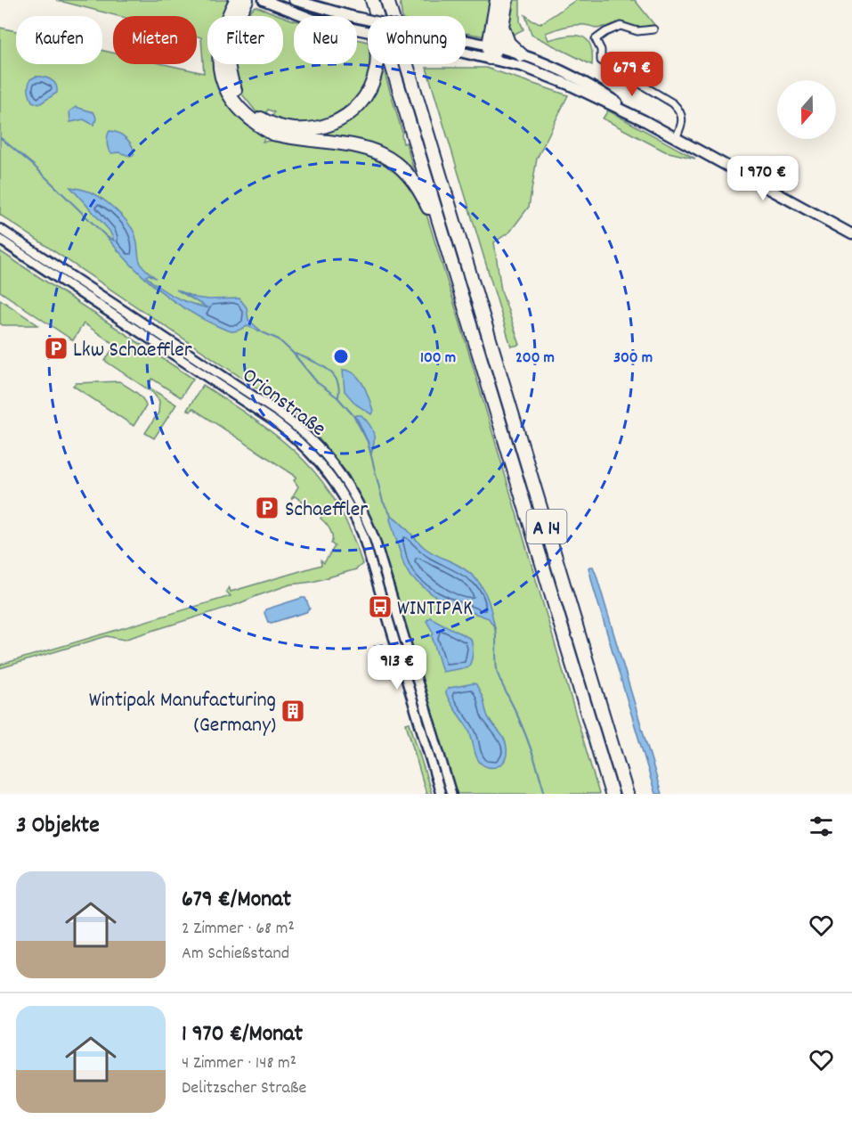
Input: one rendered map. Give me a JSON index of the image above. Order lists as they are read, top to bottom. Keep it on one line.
{"streets":{"highway":["A 14"],"street":["Orionstraße"]},"places":{"parking":["Lkw Schaeffler","Schaeffler"],"bus stop":["WINTIPAK"],"building":["Wintipak Manufacturing (Germany)"]},"north":"bottom","page":{"chip":["Kaufen","Mieten","Filter","Neu","Wohnung"],"price":["679 €","1 970 €","913 €"],"heading":"3 Objekte","list":[{"name":"679 €/Monat","note":"2 Zimmer · 68 m² · Am Schießstand"},{"name":"1 970 €/Monat","note":"4 Zimmer · 148 m² · Delitzscher Straße"}]},"rings":["100 m","200 m","300 m"]}
